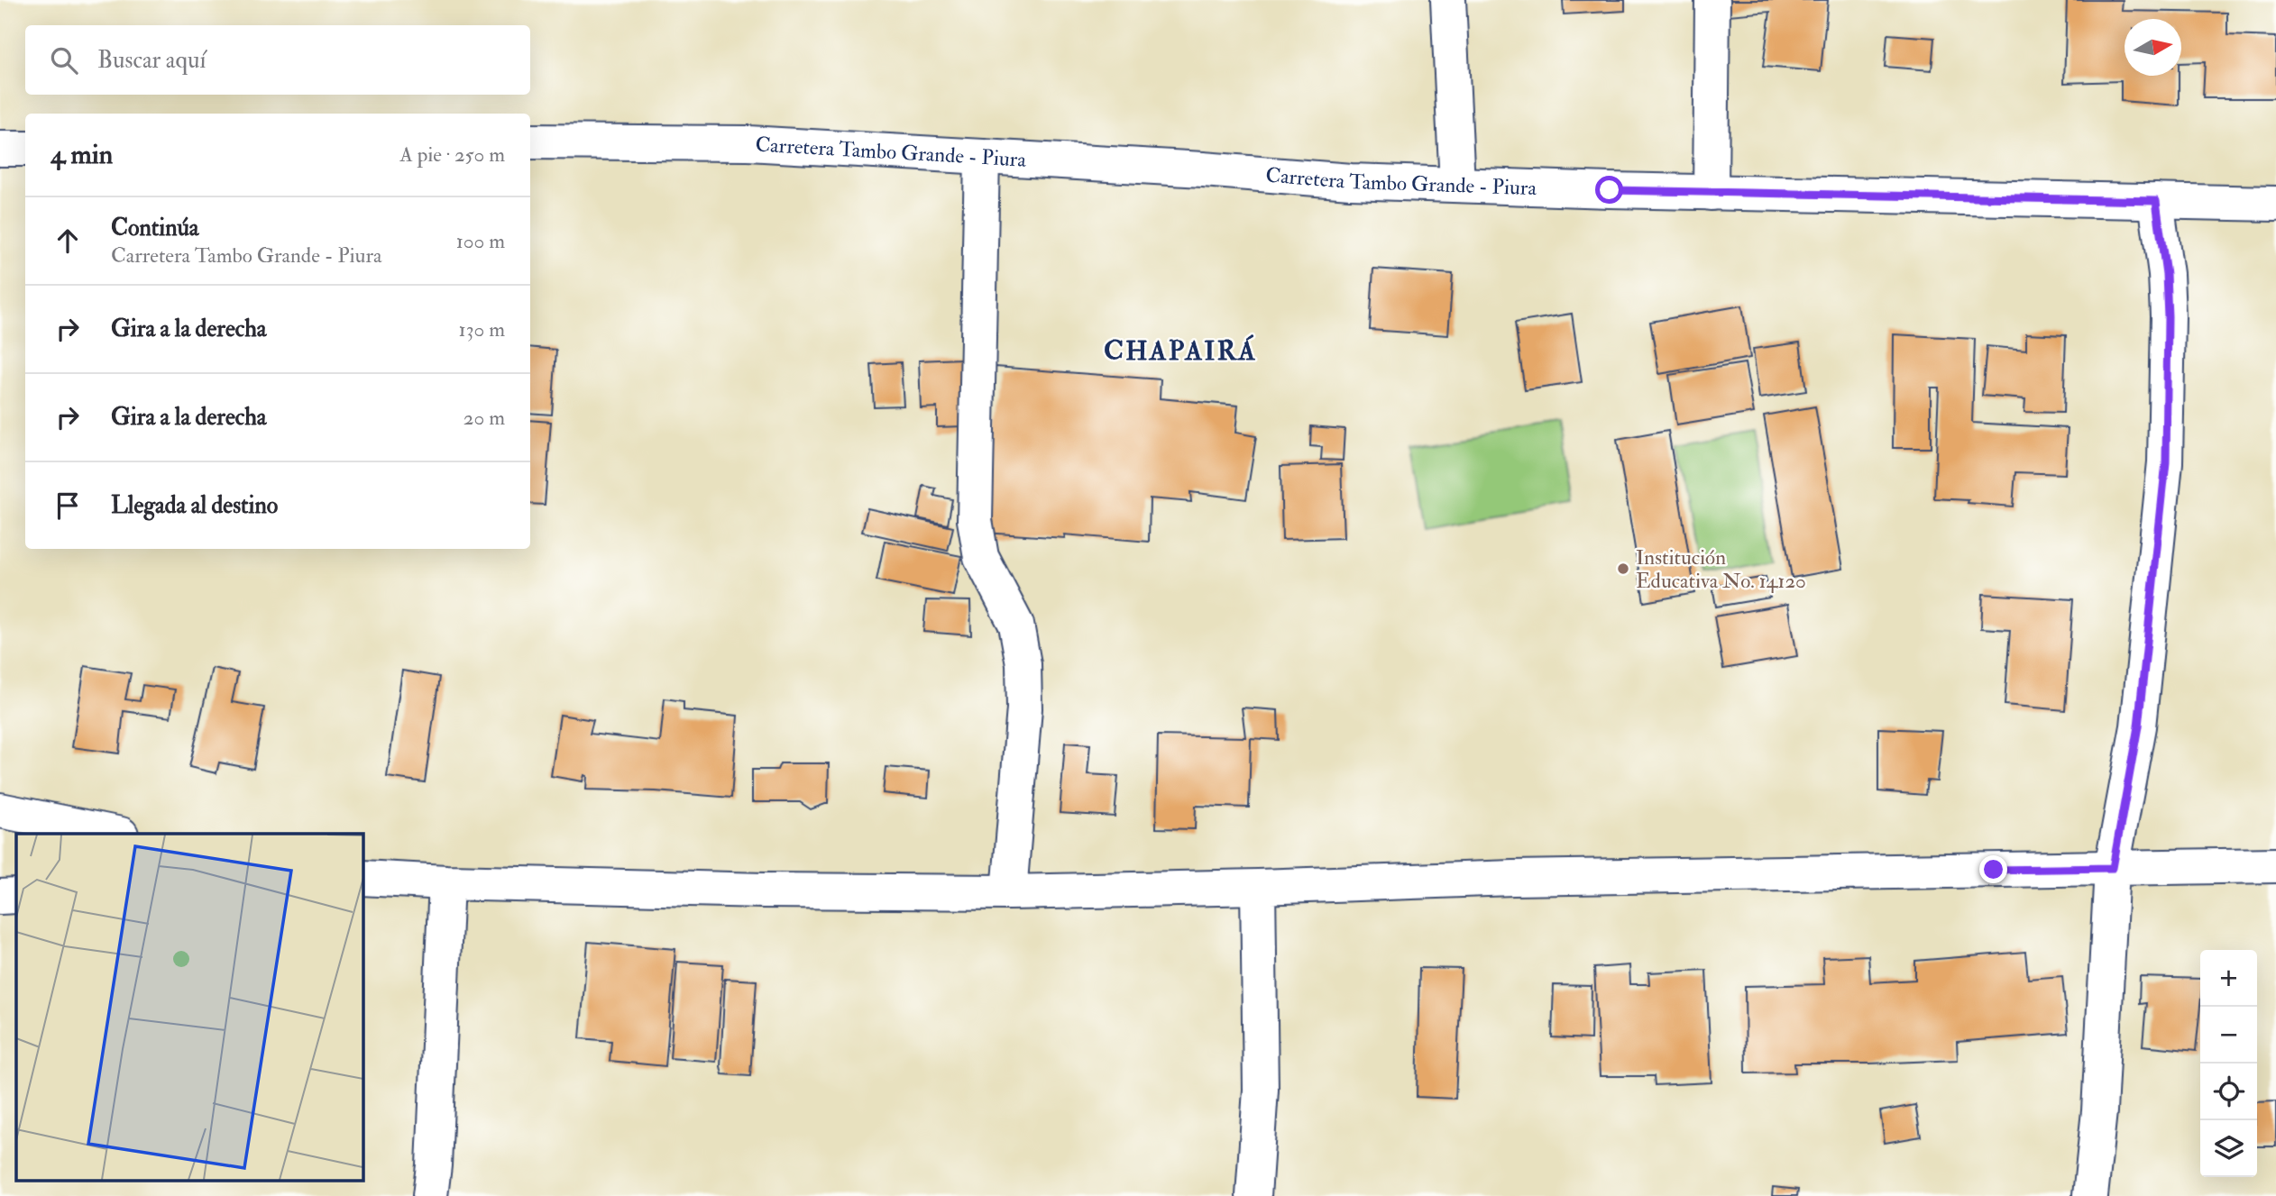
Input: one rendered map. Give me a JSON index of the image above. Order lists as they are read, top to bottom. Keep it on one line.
{"streets":{"street":["Carretera Tambo Grande - Piura"]},"districts":["CHAPAIRÁ"],"places":["Institución Educativa No. 14120"],"north":"right","page":{"search":"Buscar aquí","heading":["4 min","A pie · 250 m"],"list":[["Continúa","Carretera Tambo Grande - Piura","100 m"],["Gira a la derecha","130 m"],["Gira a la derecha","20 m"],"Llegada al destino"],"map_buttons":["+","−"]}}
